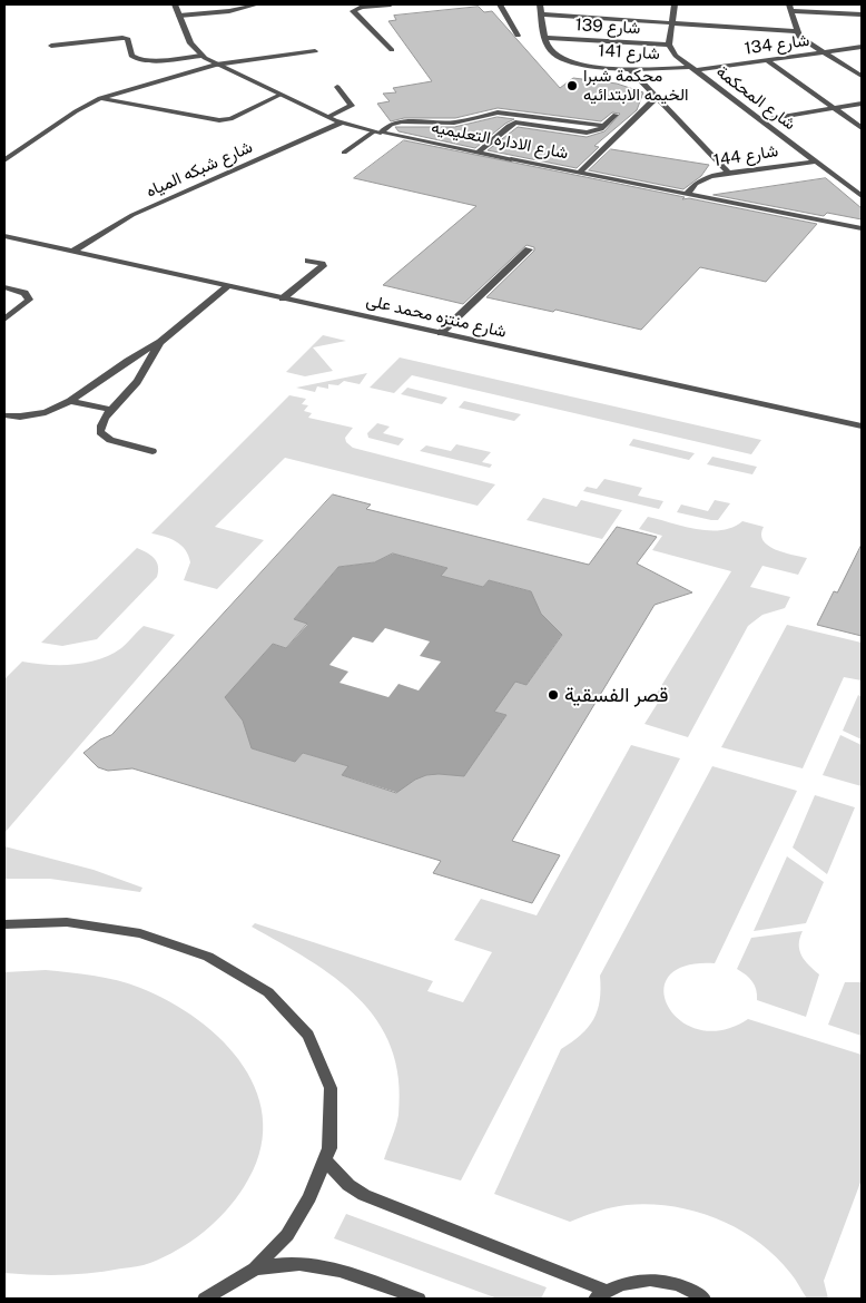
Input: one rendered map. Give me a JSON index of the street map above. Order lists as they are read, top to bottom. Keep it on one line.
{"streets":{"street":["شارع 139","شارع 134","شارع 141","شارع المحكمة","شارع الاداره التعليميه","شارع 144","شارع شبكه المياه","شارع منتزه محمد على"]},"crossings":[["شارع 139","شارع 141"],["شارع 139","شارع المحكمة"],["شارع 134","شارع 141"],["شارع 134","شارع المحكمة"],["شارع 141","شارع المحكمة"],["شارع المحكمة","شارع 144"],["شارع الاداره التعليميه","شارع 144"],["شارع الاداره التعليميه","شارع شبكه المياه"],["شارع شبكه المياه","شارع منتزه محمد على"]],"places":["محكمة شبرا الخيمه الابتدائيه","قصر الفسقية"]}
